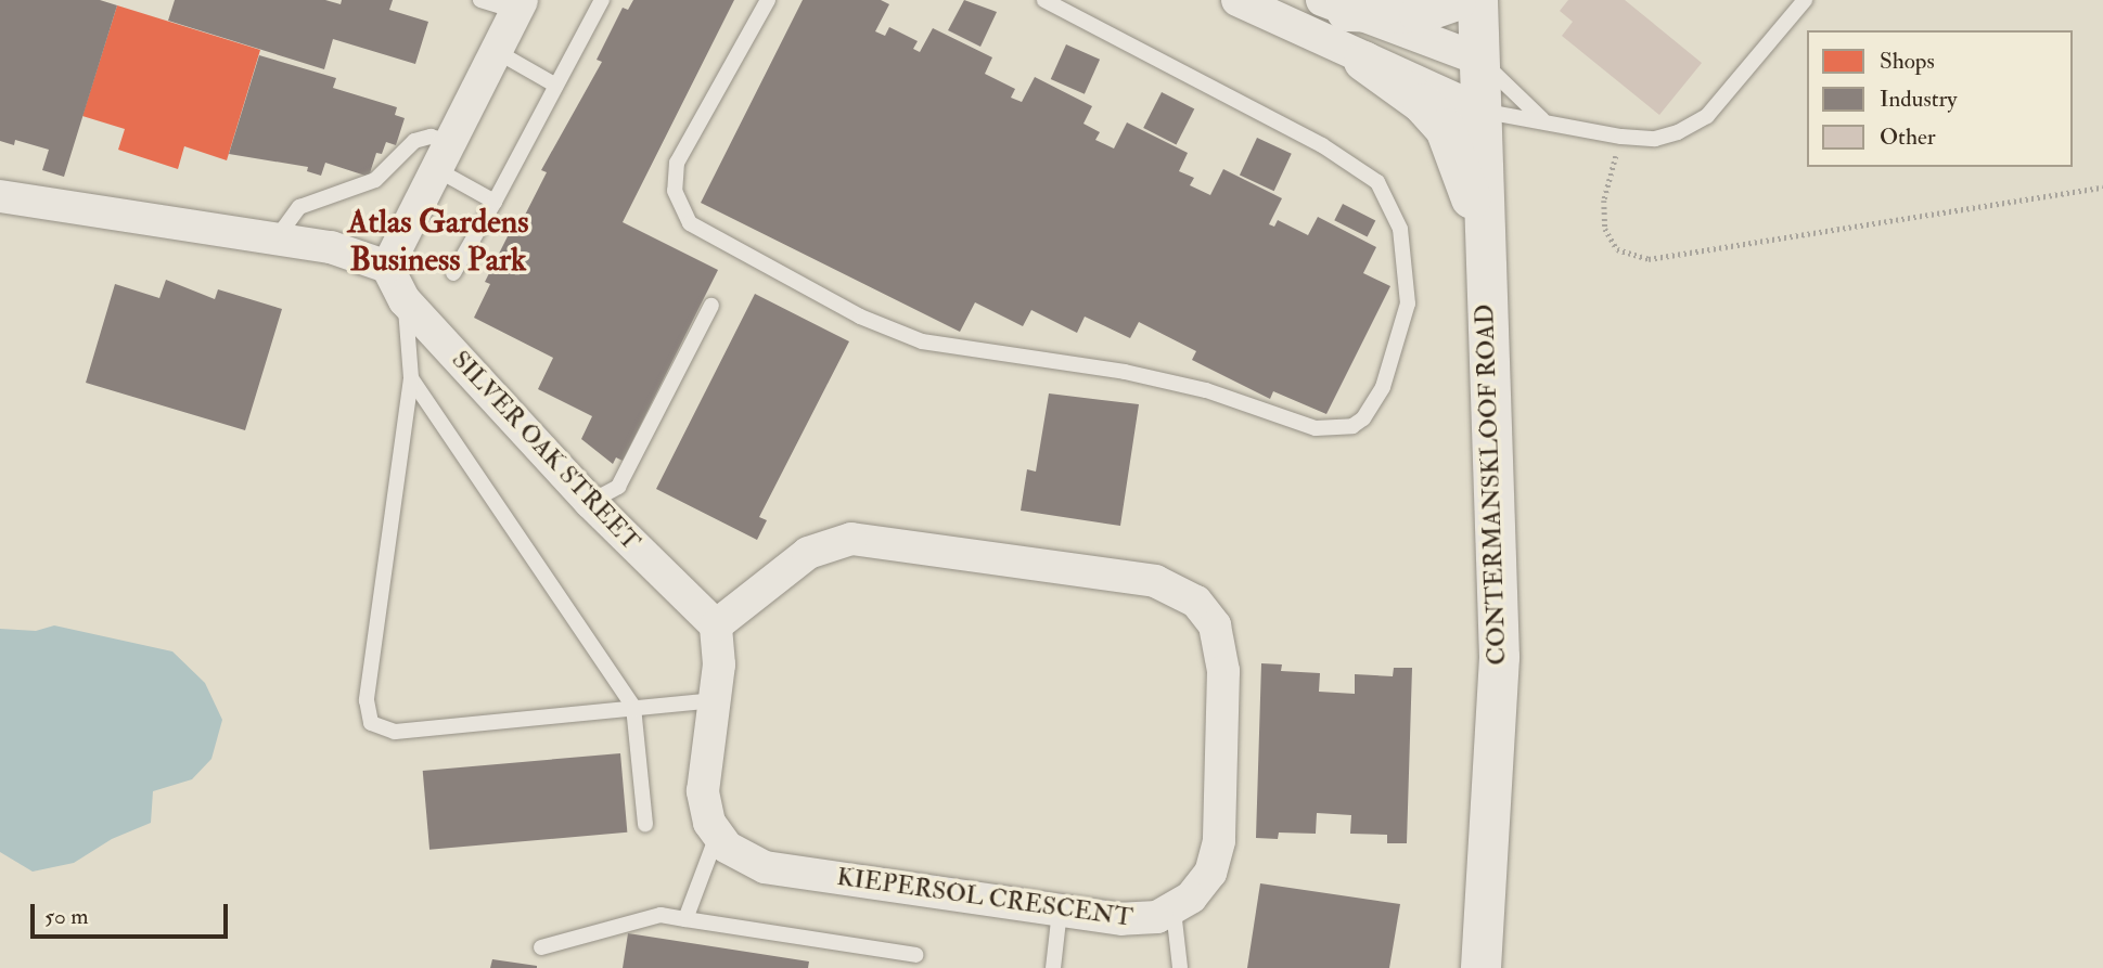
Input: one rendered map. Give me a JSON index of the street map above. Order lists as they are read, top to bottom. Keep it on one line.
{"streets":{"street":["SILVER OAK STREET","CONTERMANSKLOOF ROAD","KIEPERSOL CRESCENT"]},"crossings":[["SILVER OAK STREET","KIEPERSOL CRESCENT"]],"districts":["Atlas Gardens Business Park"],"legend":["Shops","Industry","Other"],"scale_bar":"50 m"}
